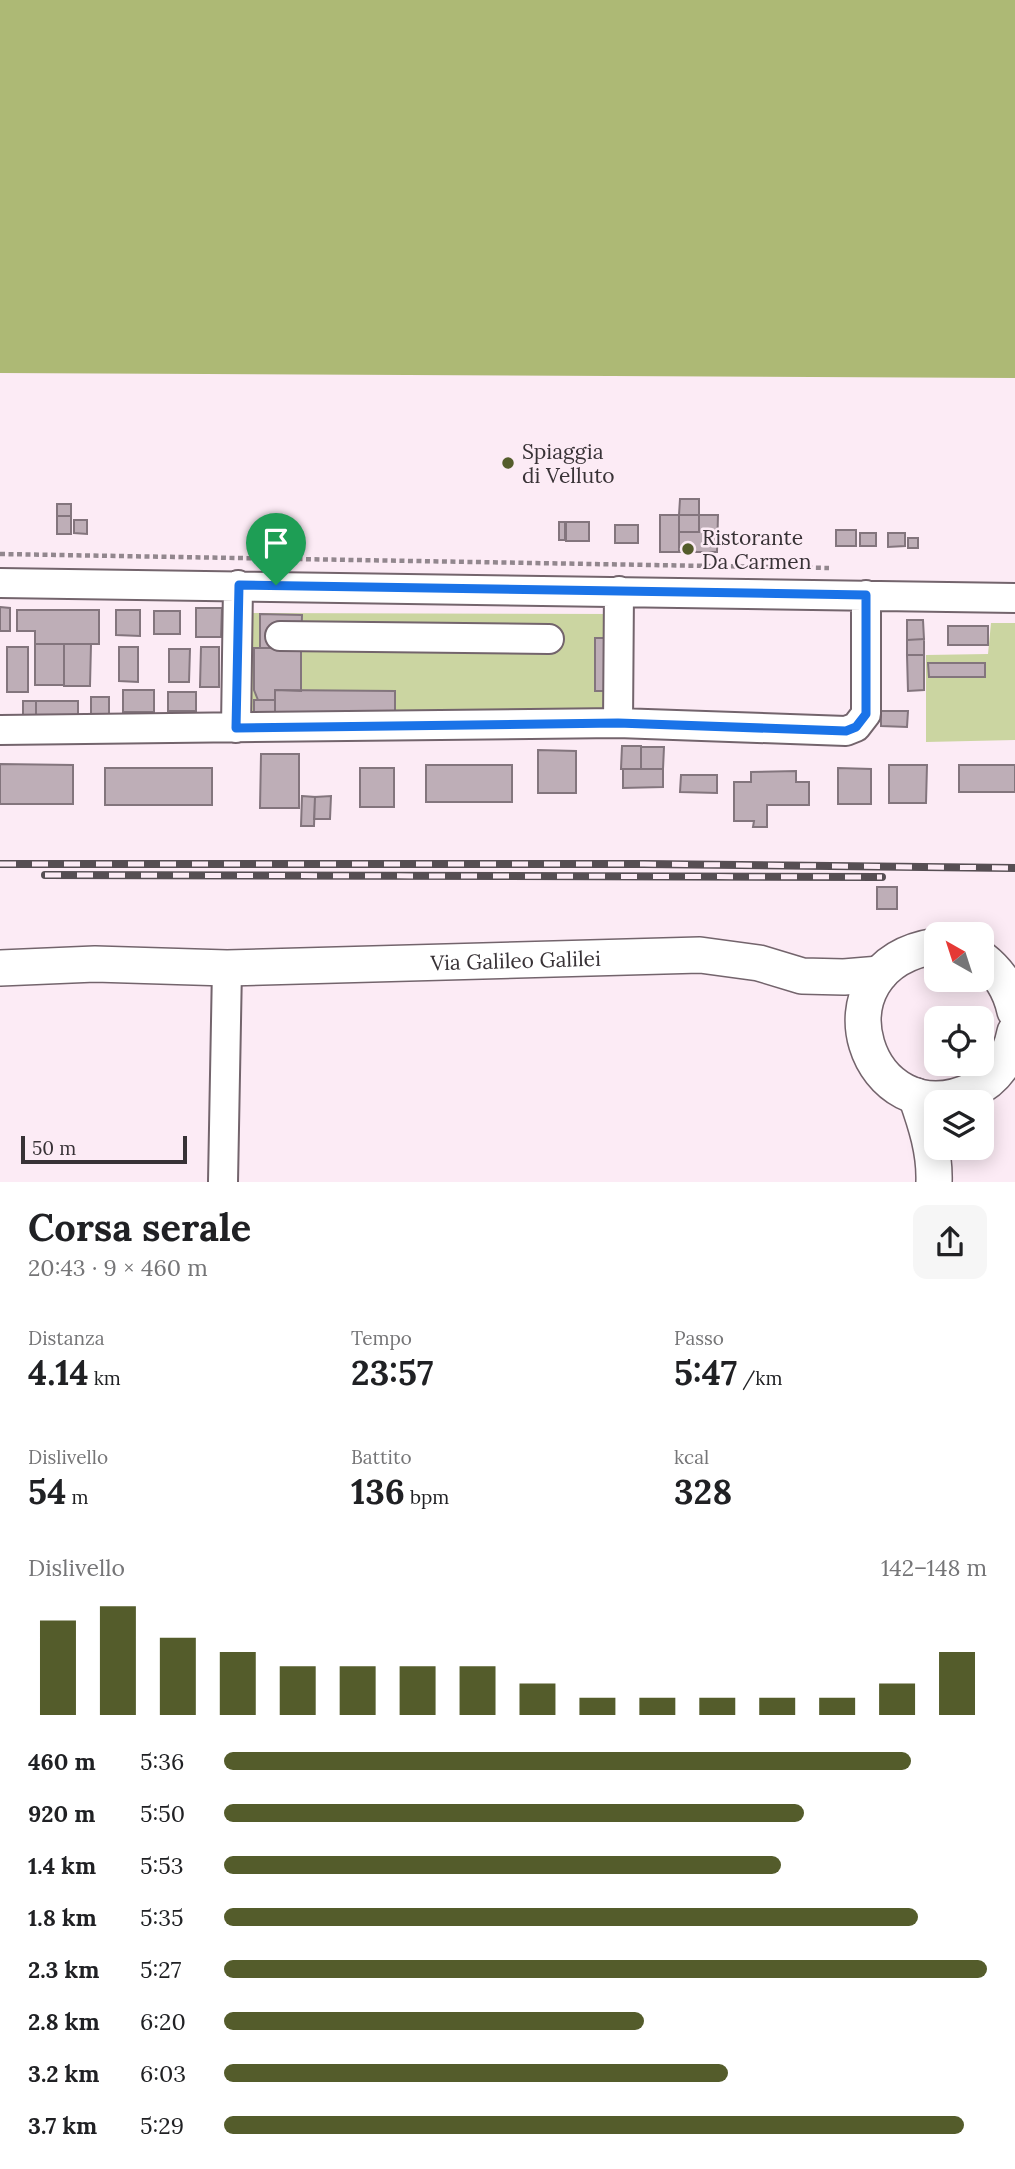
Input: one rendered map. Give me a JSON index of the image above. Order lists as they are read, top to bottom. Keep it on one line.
{"streets":{"main road":["Via Galileo Galilei"]},"places":["Spiaggia di Velluto","Ristorante Da Carmen"],"scale_bar":"50 m","north":"top left","page":{"scale":"50 m","heading":["Corsa serale","20:43 · 9 × 460 m"],"stats":[["Distanza","4.14 km"],["Tempo","23:57"],["Passo","5:47 /km"],["Dislivello","54 m"],["Battito","136 bpm"],["kcal","328"]],"chart":["Dislivello","142–148 m"],"list":[{"name":"460 m","note":"5:36"},{"name":"920 m","note":"5:50"},{"name":"1.4 km","note":"5:53"},{"name":"1.8 km","note":"5:35"},{"name":"2.3 km","note":"5:27"},{"name":"2.8 km","note":"6:20"},{"name":"3.2 km","note":"6:03"},{"name":"3.7 km","note":"5:29"}]}}
